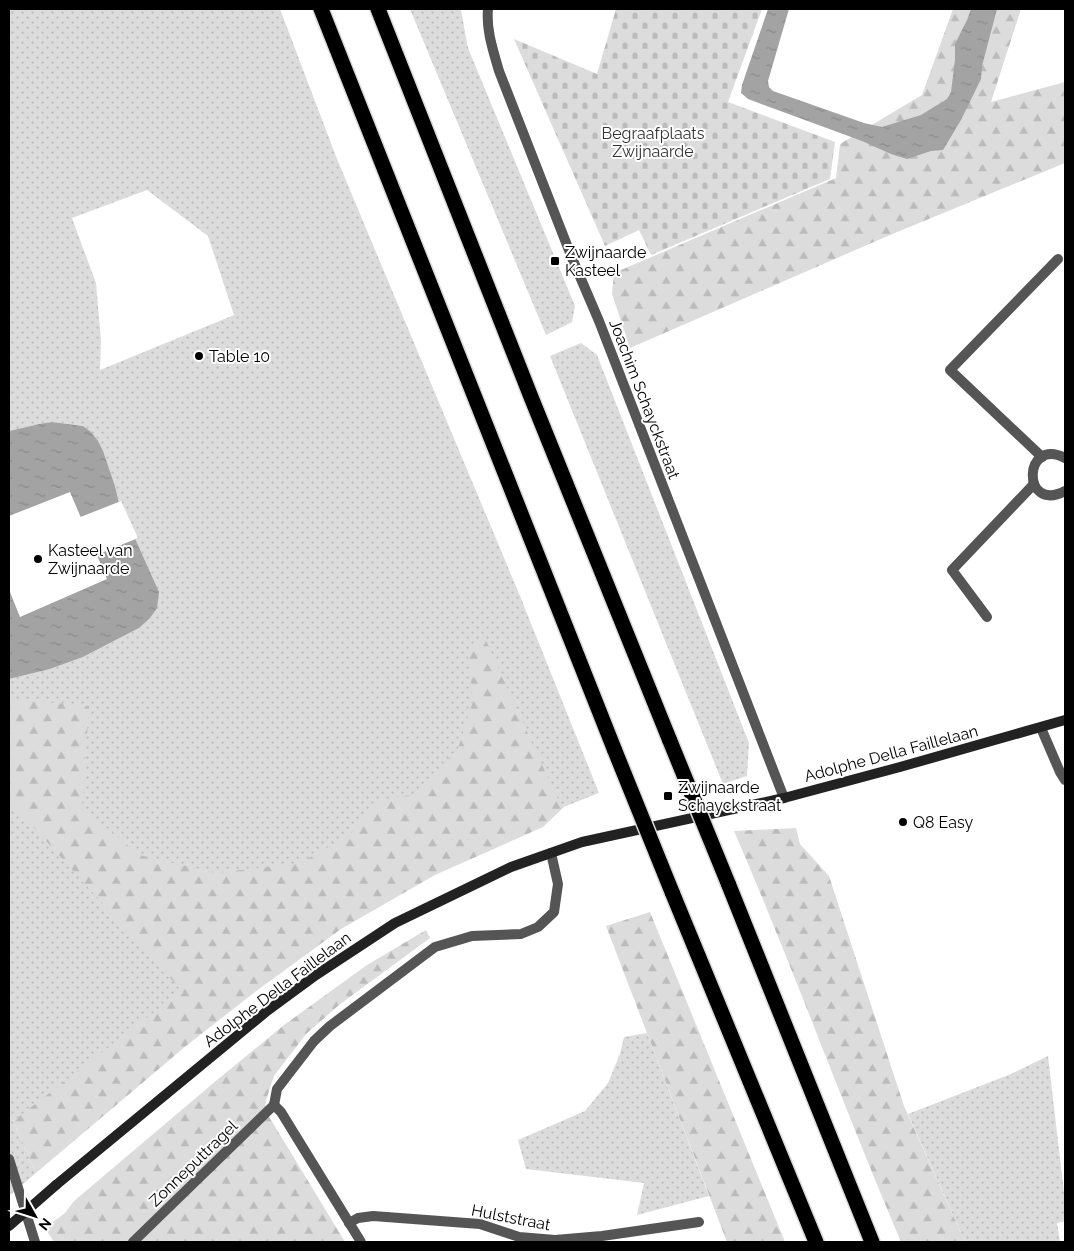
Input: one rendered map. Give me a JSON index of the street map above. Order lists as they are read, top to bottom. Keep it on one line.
{"streets":{"main road":["Adolphe Della Faillelaan"],"street":["Joachim Schayckstraat","Zonneputtragel","Hulststraat"]},"crossings":[["Joachim Schayckstraat","Adolphe Della Faillelaan"]],"parks":["Begraafplaats Zwijnaarde"],"places":{"transit":["Zwijnaarde Kasteel","Zwijnaarde Schayckstraat"],"other":["Table 10","Kasteel van Zwijnaarde","Q8 Easy"]},"north":"bottom right"}
